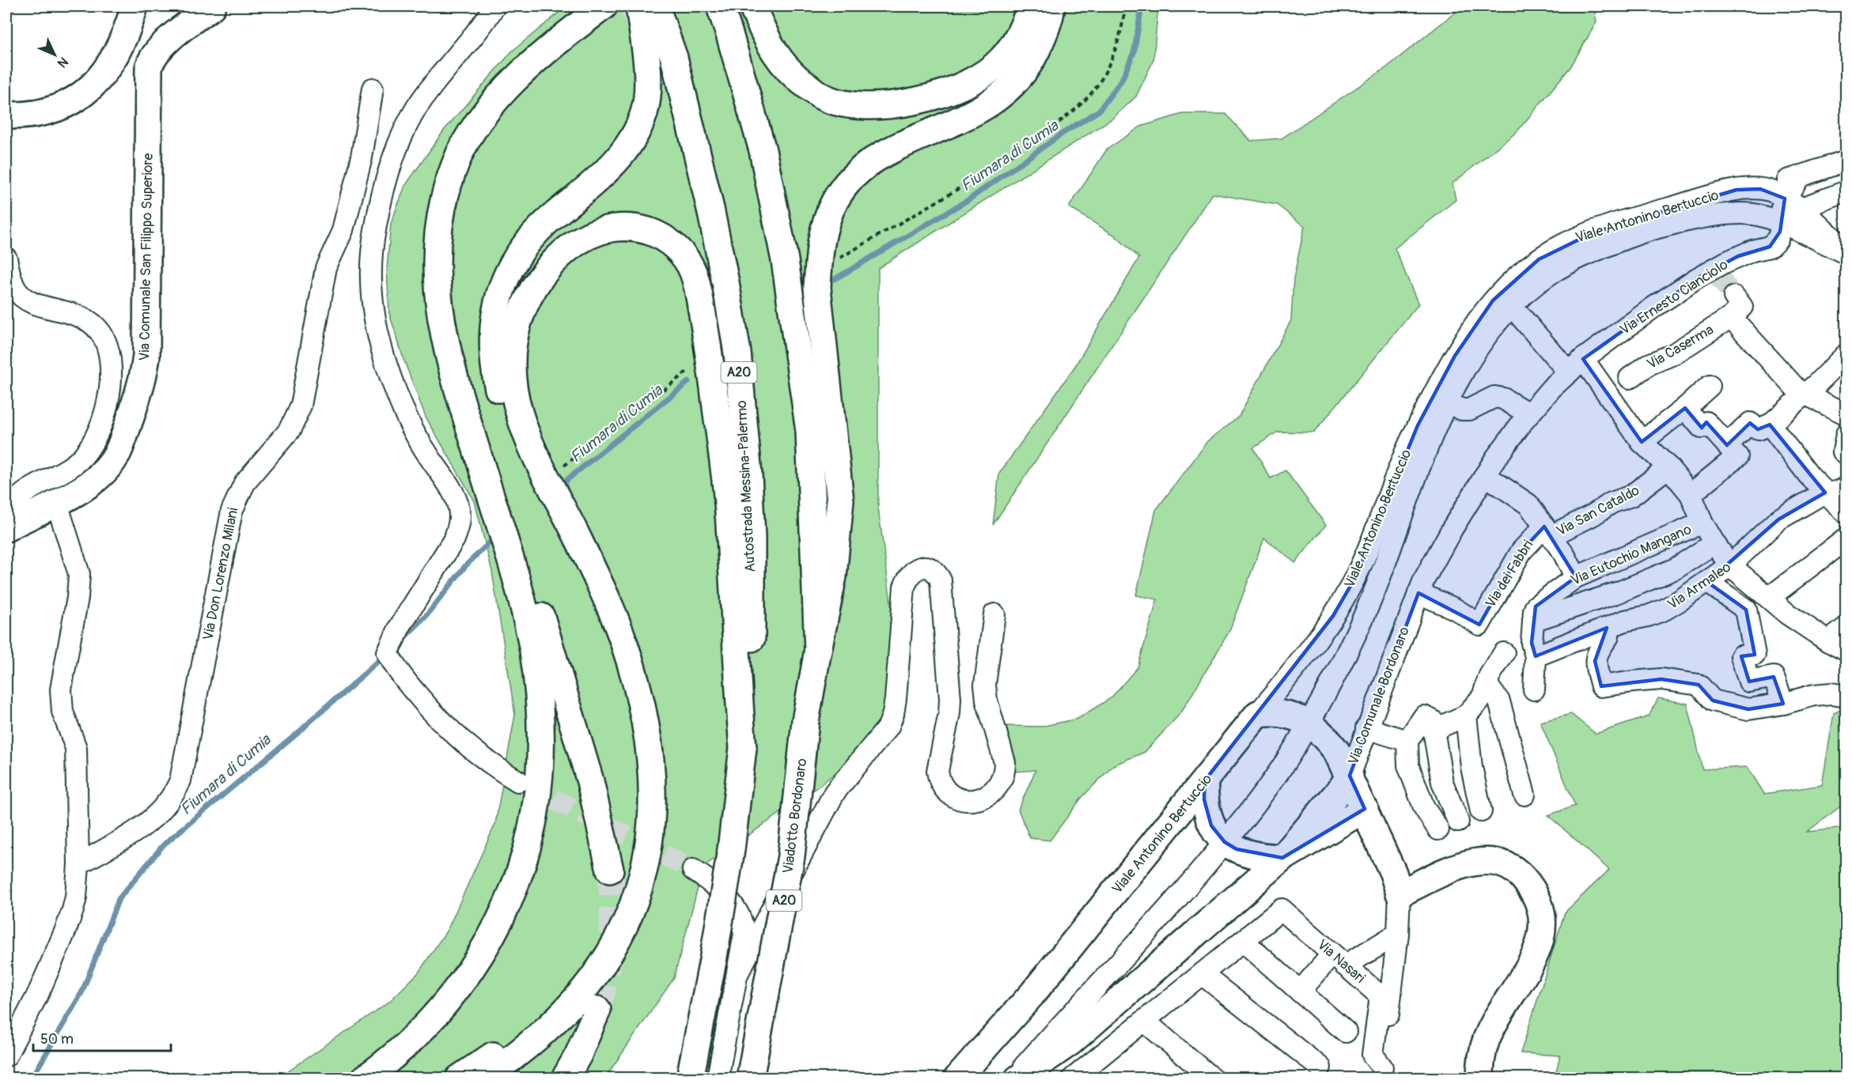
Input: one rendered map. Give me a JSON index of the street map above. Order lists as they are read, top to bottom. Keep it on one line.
{"streets":{"main road":["Viale Antonino Bertuccio","Via Comunale San Filippo Superiore","A20","Autostrada Messina-Palermo","Via Comunale Bordonaro","Viadotto Bordonaro"],"street":["Via Ernesto Cianciolo","Via Caserma","Via San Cataldo","Via Eutochio Mangano","Via Don Lorenzo Milani","Via dei Fabbri","Via Armaleo","Via Nasari"]},"crossings":[["Viale Antonino Bertuccio","Via Ernesto Cianciolo"],["Via Ernesto Cianciolo","Via Comunale Bordonaro"],["A20","Autostrada Messina-Palermo"],["A20","Viadotto Bordonaro"],["Via San Cataldo","Via dei Fabbri"],["Via Eutochio Mangano","Via Armaleo"],["Via dei Fabbri","Via Comunale Bordonaro"],["Via Comunale Bordonaro","Via Nasari"]],"water":["Fiumara di Cumia"],"scale_bar":"50 m","north":"bottom right"}
